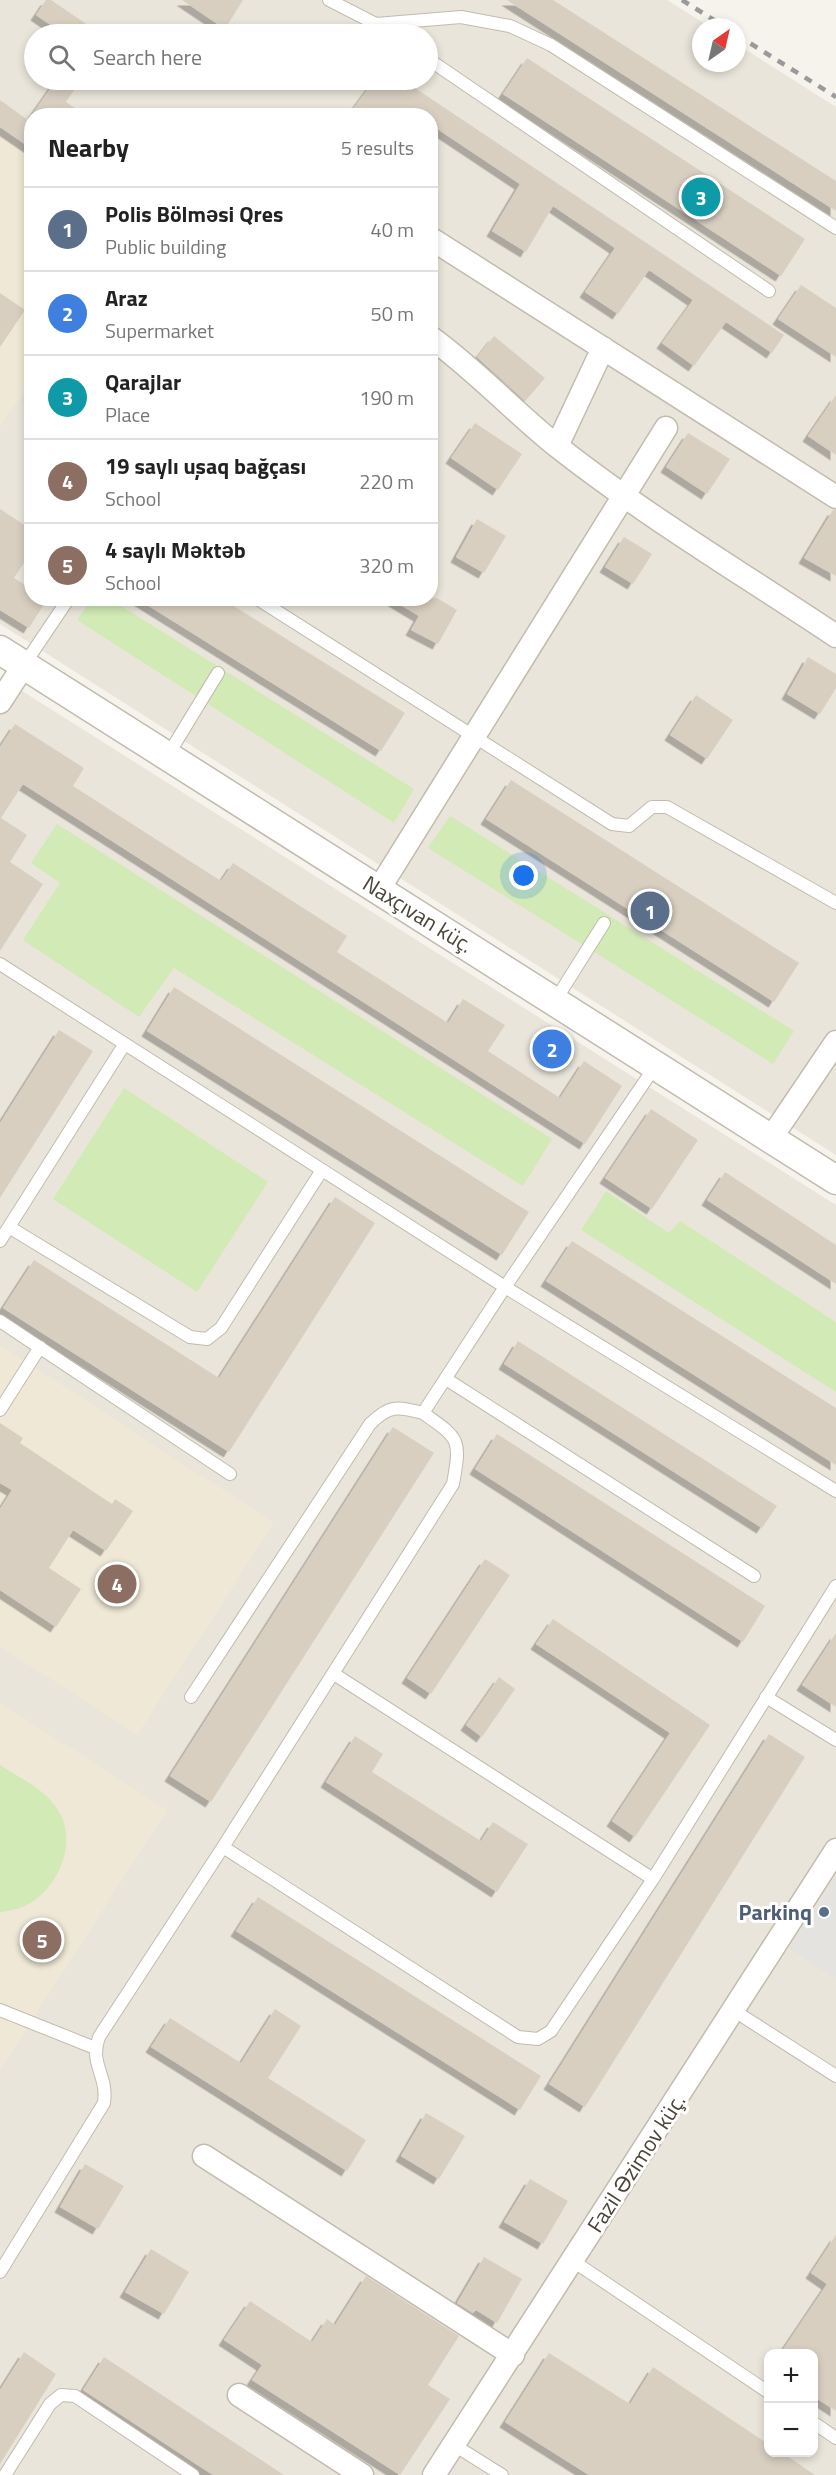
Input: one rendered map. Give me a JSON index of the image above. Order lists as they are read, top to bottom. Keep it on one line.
{"streets":{"street":["Naxçıvan küç.","Fazil Əzimov küç."]},"places":["Parkinq"],"north":"top right","page":{"search":"Search here","heading":["Nearby","5 results"],"pins":["3","1","2","4","5"],"list":[{"mark":"1","name":"Polis Bölməsi Qres","note":"Public building","value":"40 m"},{"mark":"2","name":"Araz","note":"Supermarket","value":"50 m"},{"mark":"3","name":"Qarajlar","note":"Place","value":"190 m"},{"mark":"4","name":"19 saylı uşaq bağçası","note":"School","value":"220 m"},{"mark":"5","name":"4 saylı Məktəb","note":"School","value":"320 m"}],"map_buttons":["+","−"]}}
